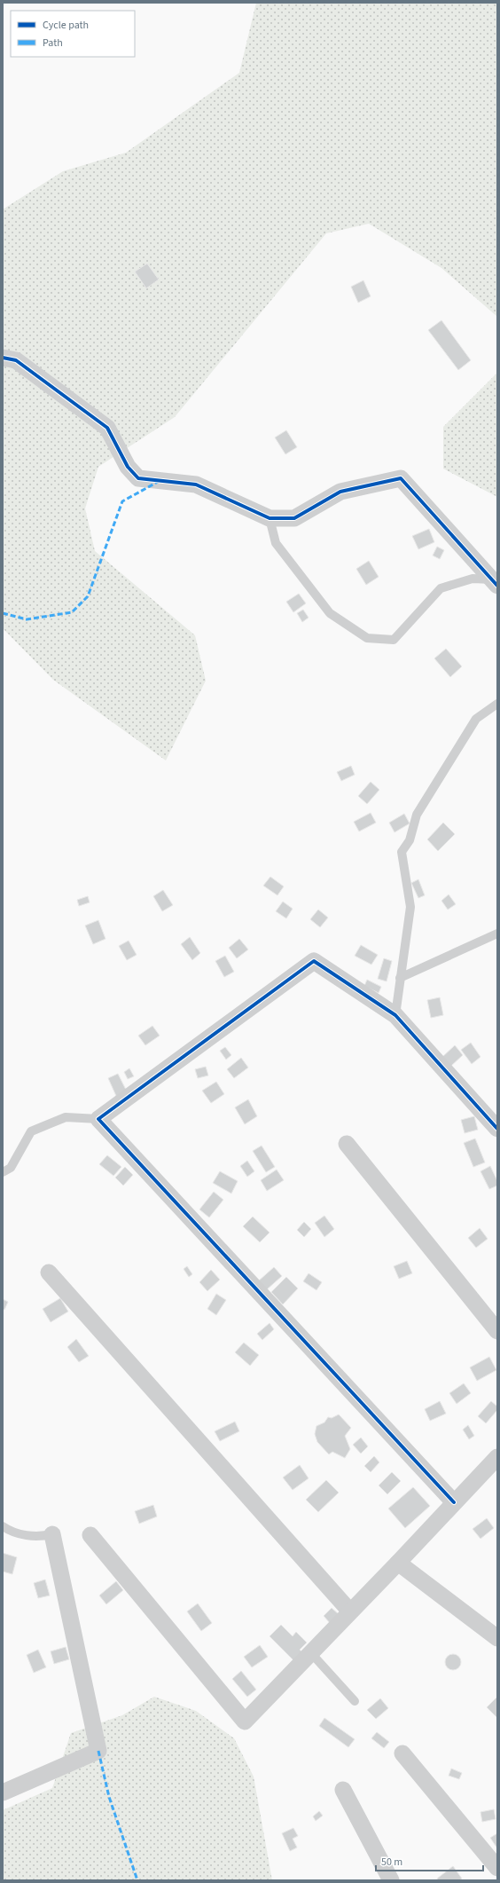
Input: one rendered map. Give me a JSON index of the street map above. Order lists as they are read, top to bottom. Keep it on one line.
{"legend":["Cycle path","Path"],"scale_bar":"50 m"}
